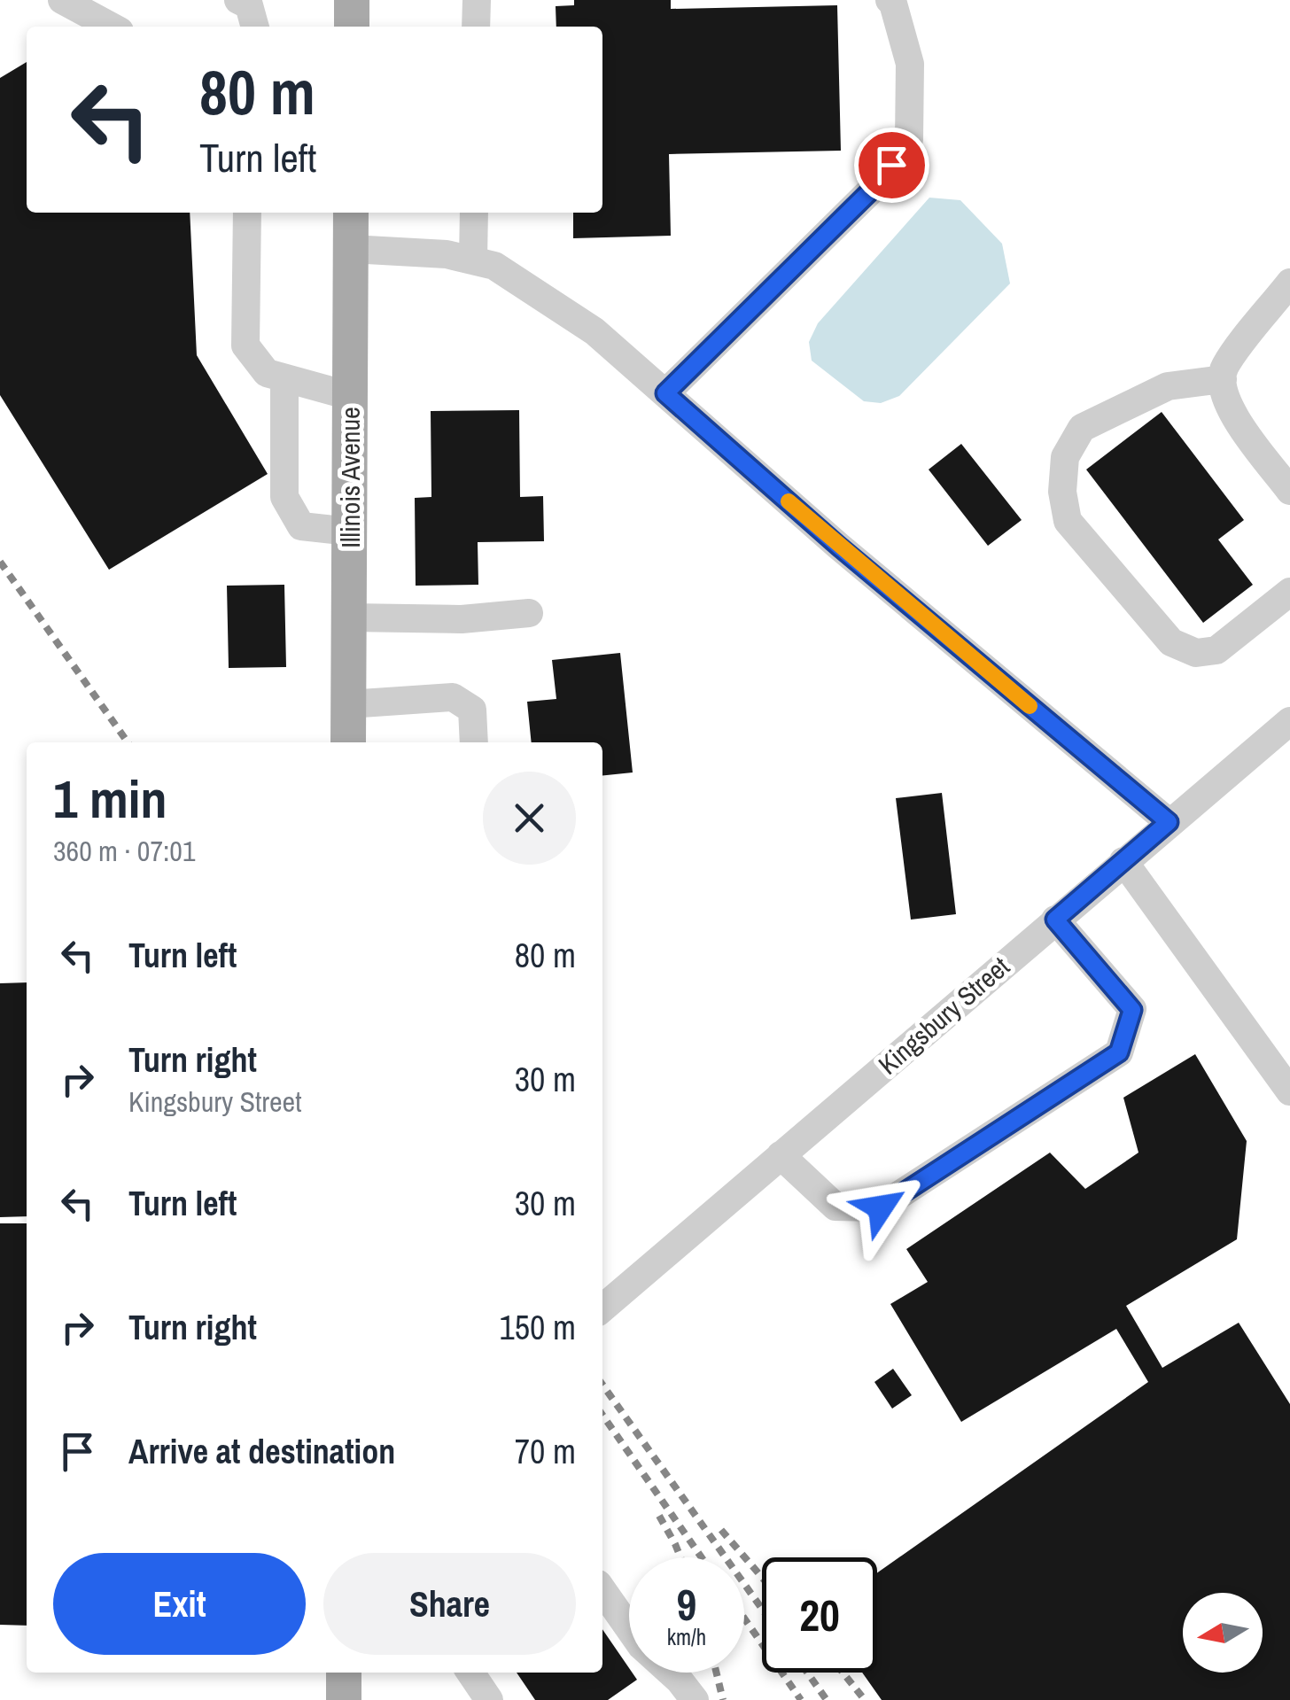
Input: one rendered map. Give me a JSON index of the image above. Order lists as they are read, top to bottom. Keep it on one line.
{"streets":{"main road":["Illinois Avenue"],"street":["Kingsbury Street"]},"north":"left","page":{"turn":["80 m","Turn left"],"heading":["1 min","360 m · 07:01"],"list":[{"name":"Turn left","value":"80 m"},{"name":"Turn right","note":"Kingsbury Street","value":"30 m"},{"name":"Turn left","value":"30 m"},{"name":"Turn right","value":"150 m"},{"name":"Arrive at destination","value":"70 m"}],"buttons":["Exit","Share"],"speed":"9 km/h","limit":"20"}}
